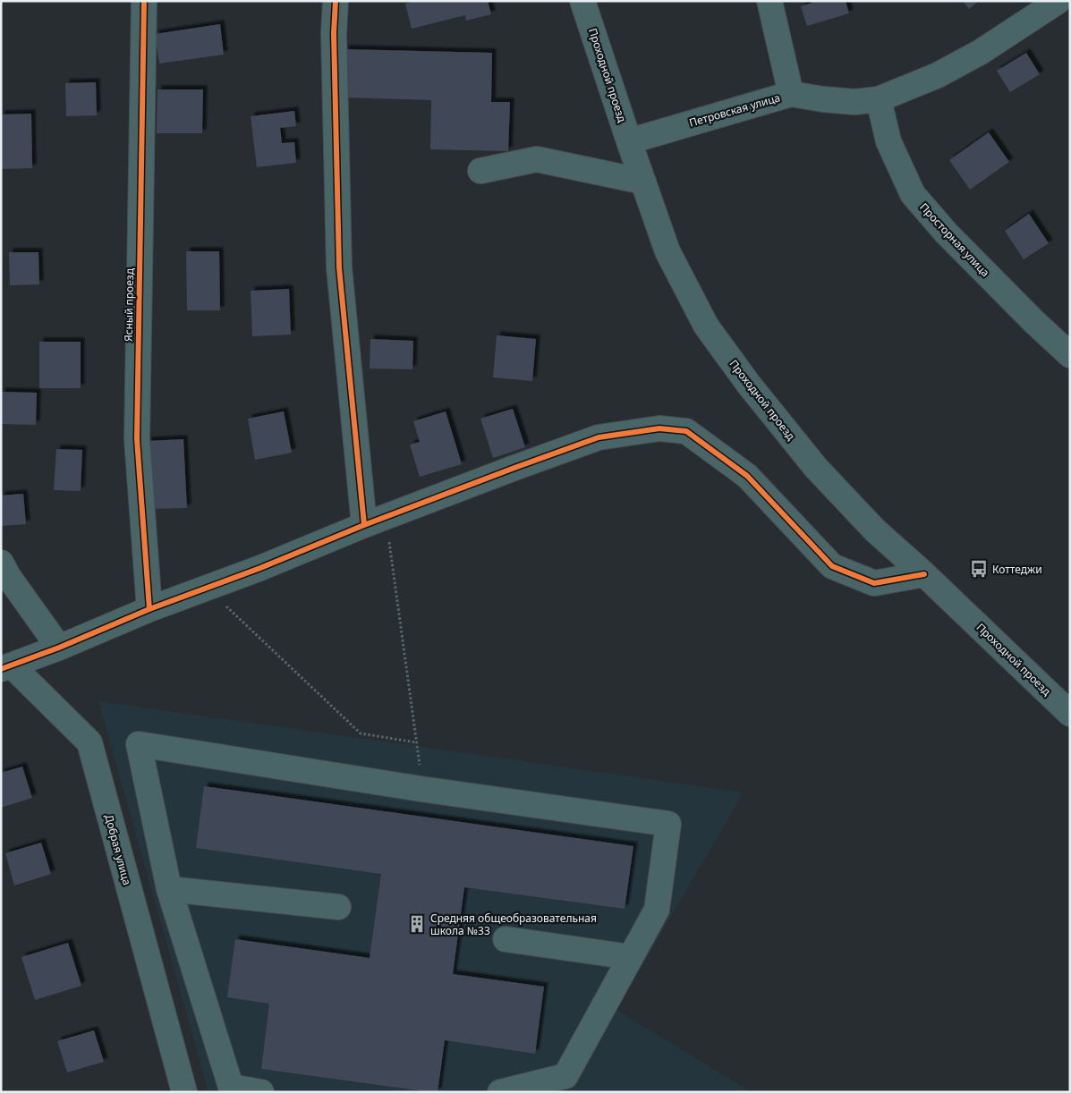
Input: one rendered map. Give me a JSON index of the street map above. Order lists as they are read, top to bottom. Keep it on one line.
{"streets":{"street":["Проходной проезд","Петровская улица","Просторная улица","Ясный проезд","Добрая улица"]},"crossings":[["Проходной проезд","Петровская улица"],["Проходной проезд","Добрая улица"],["Петровская улица","Просторная улица"],["Ясный проезд","Добрая улица"]],"places":{"bus stop":["Коттеджи"],"building":["Средняя общеобразовательная школа №33"]}}
